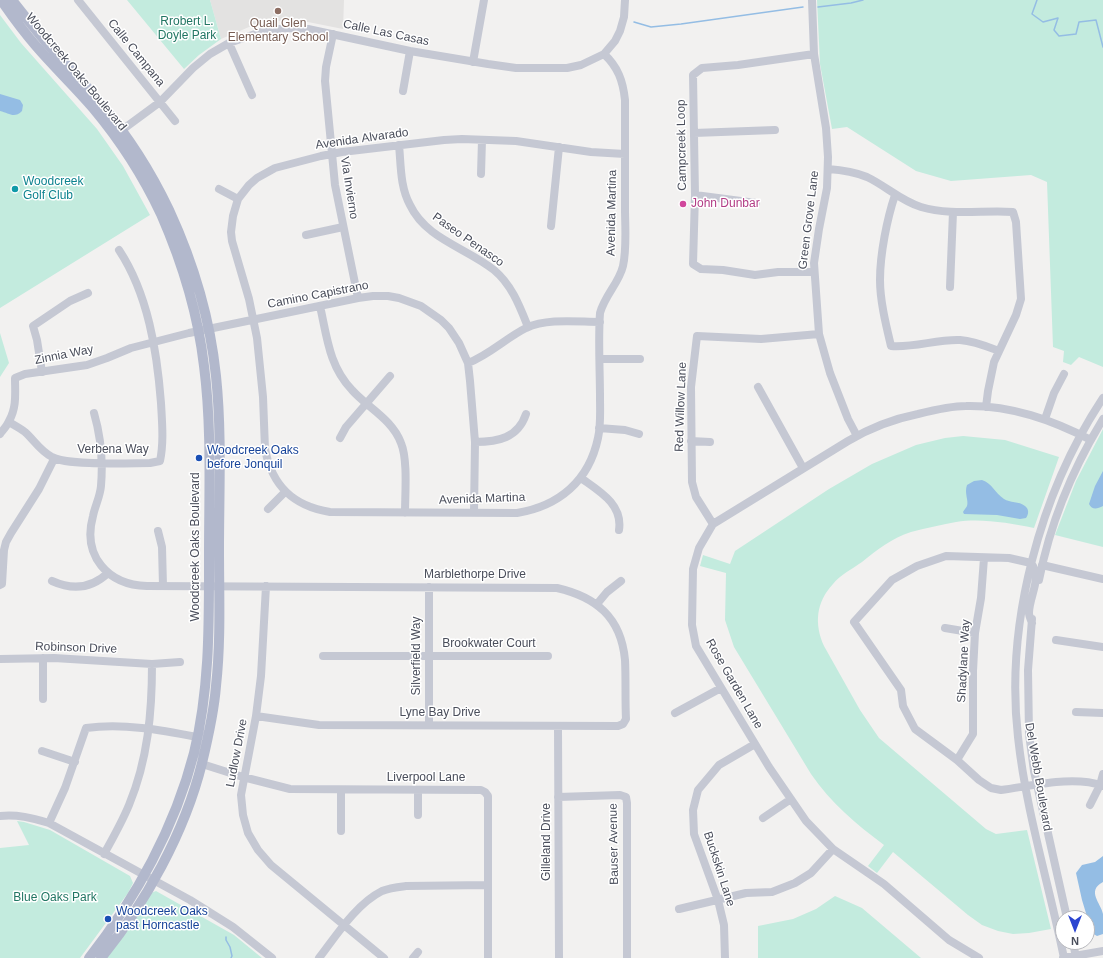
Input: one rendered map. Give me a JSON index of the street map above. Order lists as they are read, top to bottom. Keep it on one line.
{"streets":{"main road":["Woodcreek Oaks Boulevard"],"street":["Calle Las Casas","Calle Campana","Avenida Alvarado","Campcreek Loop","Via Invierno","Avenida Martina","Green Grove Lane","Paseo Penasco","Camino Capistrano","Zinnia Way","Red Willow Lane","Verbena Way","Marblethorpe Drive","Brookwater Court","Robinson Drive","Silverfield Way","Shadylane Way","Rose Garden Lane","Lyne Bay Drive","Ludlow Drive","Del Webb Boulevard","Liverpool Lane","Gilleland Drive","Bauser Avenue","Buckskin Lane"]},"crossings":[["Calle Las Casas","Calle Campana"],["Calle Las Casas","Woodcreek Oaks Boulevard"],["Calle Las Casas","Via Invierno"],["Calle Las Casas","Avenida Martina"],["Woodcreek Oaks Boulevard","Camino Capistrano"],["Woodcreek Oaks Boulevard","Zinnia Way"],["Woodcreek Oaks Boulevard","Marblethorpe Drive"],["Woodcreek Oaks Boulevard","Liverpool Lane"],["Avenida Alvarado","Via Invierno"],["Avenida Alvarado","Avenida Martina"],["Avenida Alvarado","Paseo Penasco"],["Avenida Alvarado","Camino Capistrano"],["Campcreek Loop","Green Grove Lane"],["Via Invierno","Camino Capistrano"],["Avenida Martina","Camino Capistrano"],["Green Grove Lane","Red Willow Lane"],["Green Grove Lane","Rose Garden Lane"],["Camino Capistrano","Zinnia Way"],["Zinnia Way","Verbena Way"],["Red Willow Lane","Rose Garden Lane"],["Marblethorpe Drive","Silverfield Way"],["Marblethorpe Drive","Lyne Bay Drive"],["Marblethorpe Drive","Ludlow Drive"],["Brookwater Court","Silverfield Way"],["Silverfield Way","Lyne Bay Drive"],["Rose Garden Lane","Del Webb Boulevard"],["Rose Garden Lane","Buckskin Lane"],["Lyne Bay Drive","Ludlow Drive"],["Lyne Bay Drive","Gilleland Drive"],["Ludlow Drive","Liverpool Lane"],["Gilleland Drive","Bauser Avenue"]],"parks":["Rrobert L. Doyle Park","Blue Oaks Park"],"places":["Quail Glen Elementary School","Woodcreek Golf Club","John Dunbar","Woodcreek Oaks before Jonquil","Woodcreek Oaks past Horncastle"],"north":"bottom"}
